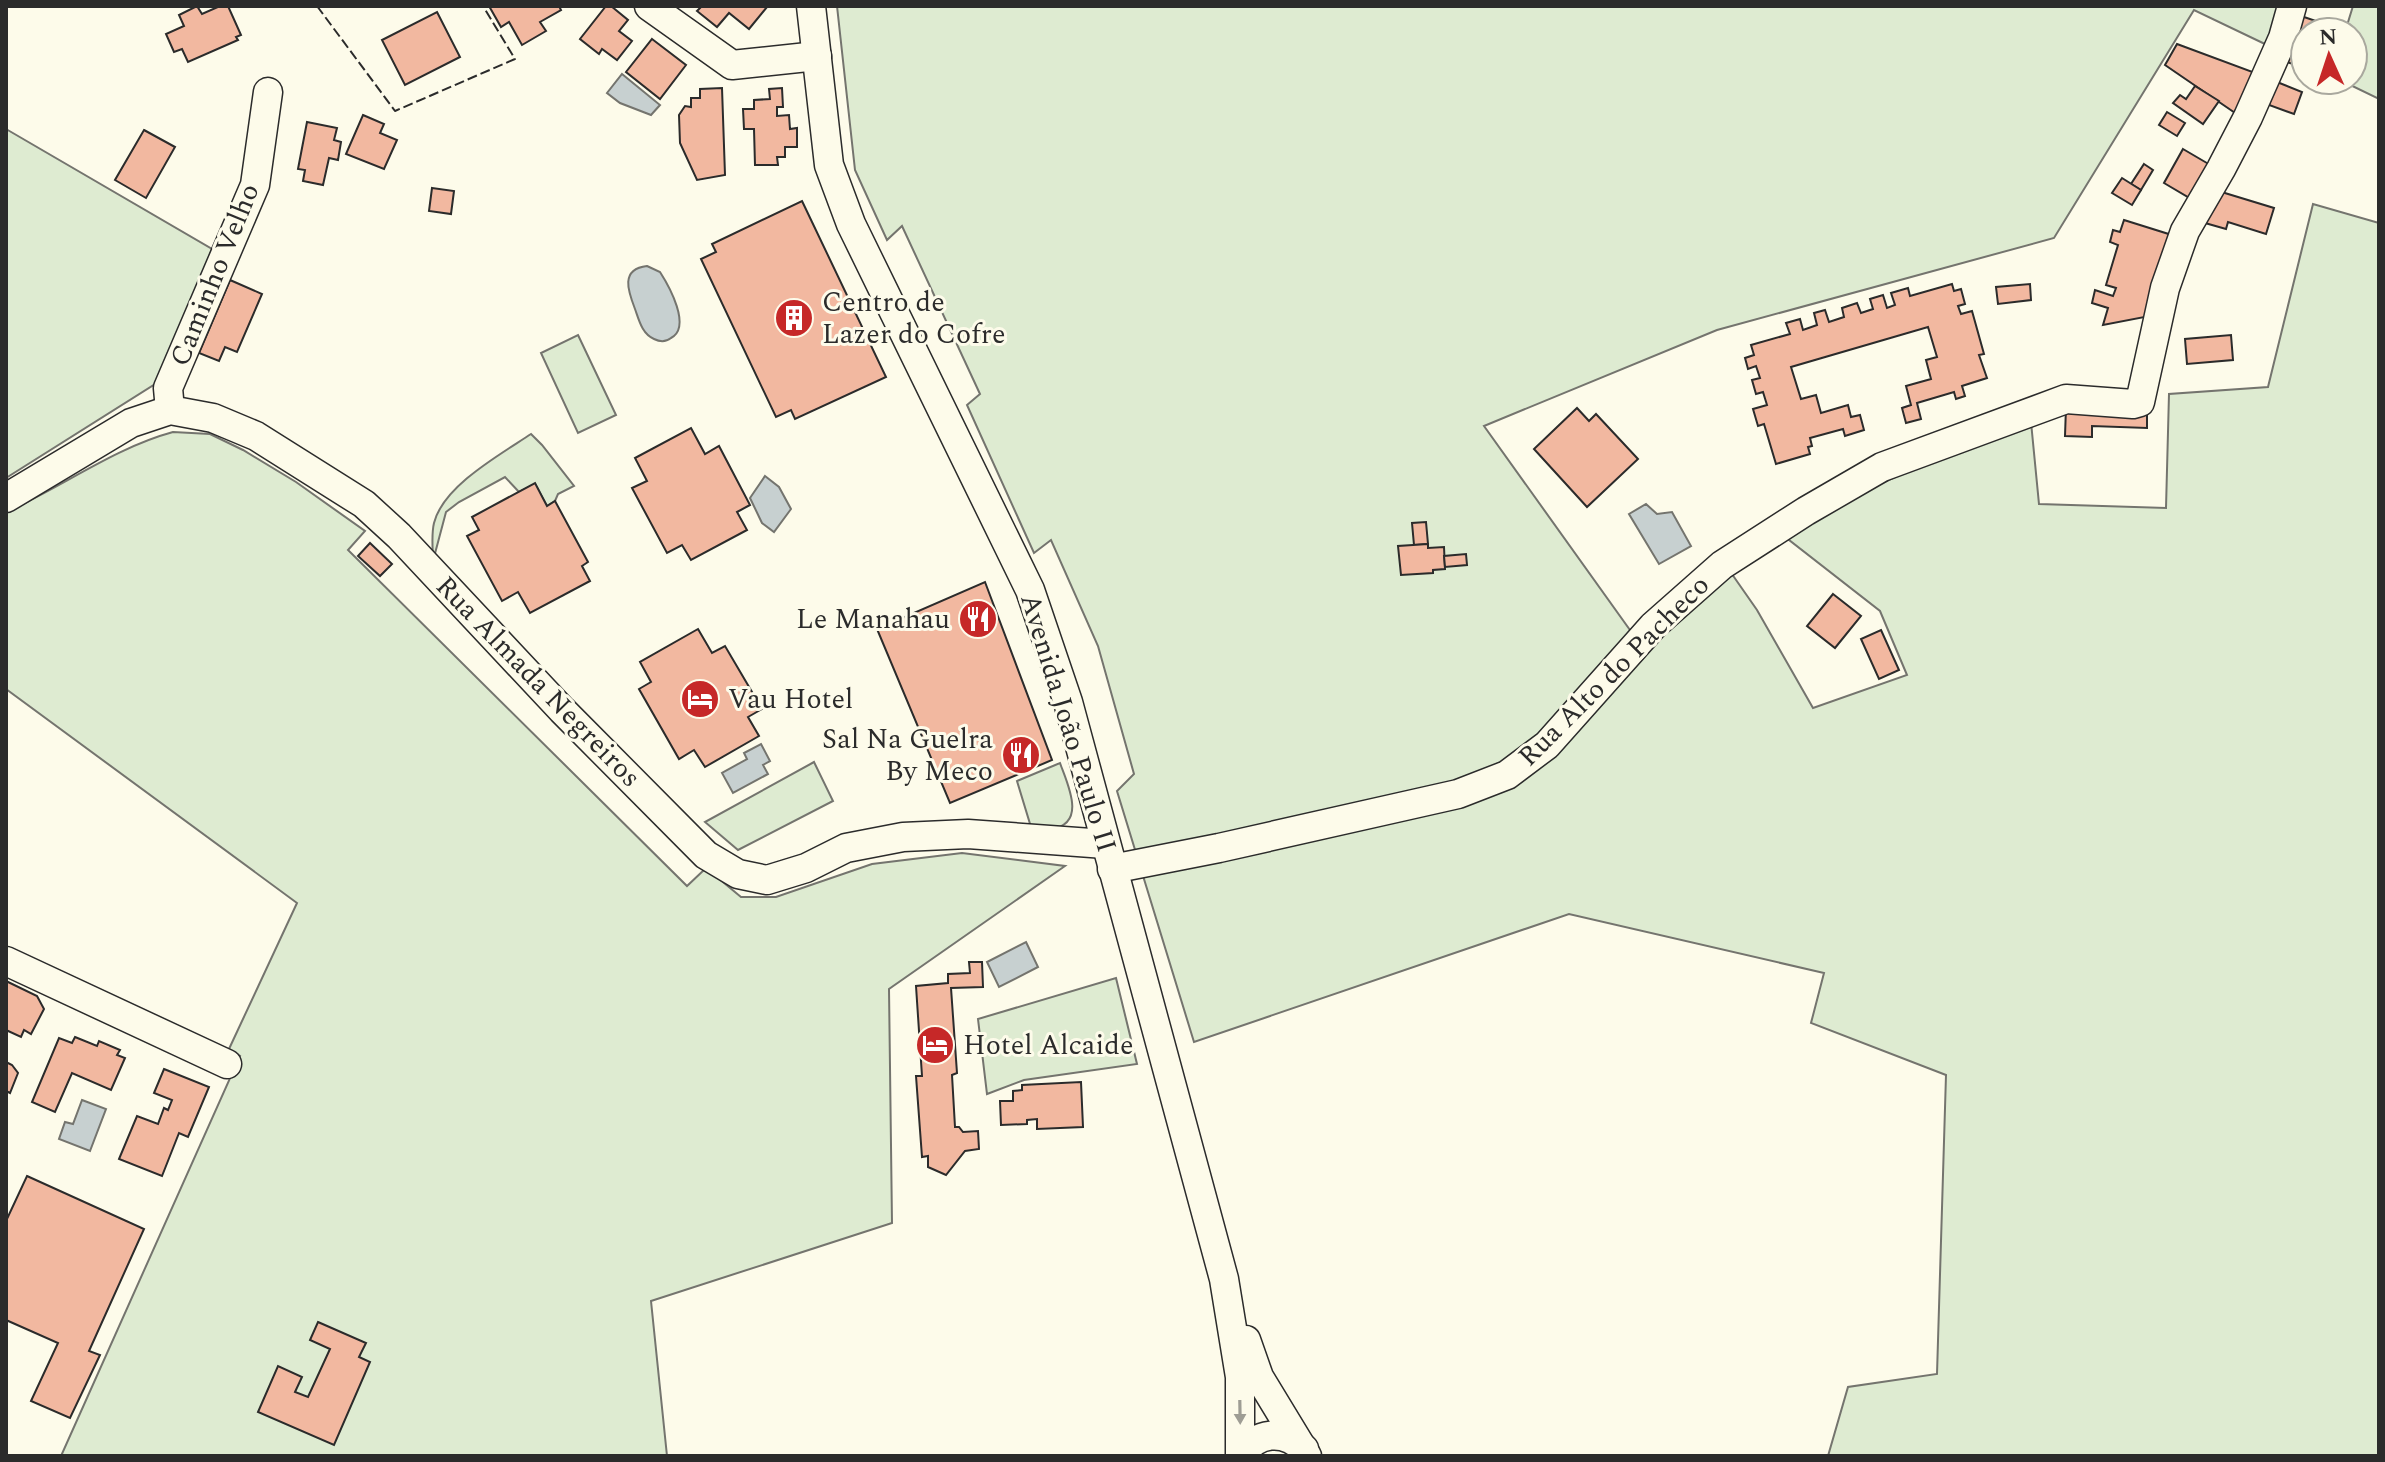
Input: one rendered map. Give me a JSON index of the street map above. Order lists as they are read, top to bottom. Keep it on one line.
{"streets":{"street":["Caminho Velho","Rua Alto do Pacheco","Rua Almada Negreiros","Avenida João Paulo II"]},"crossings":[["Caminho Velho","Rua Almada Negreiros"],["Rua Alto do Pacheco","Rua Almada Negreiros"],["Rua Alto do Pacheco","Avenida João Paulo II"],["Rua Almada Negreiros","Avenida João Paulo II"]],"places":{"building":["Centro de Lazer do Cofre"],"restaurant":["Le Manahau","Sal Na Guelra By Meco"],"hotel":["Vau Hotel","Hotel Alcaide"]},"north":"top"}
